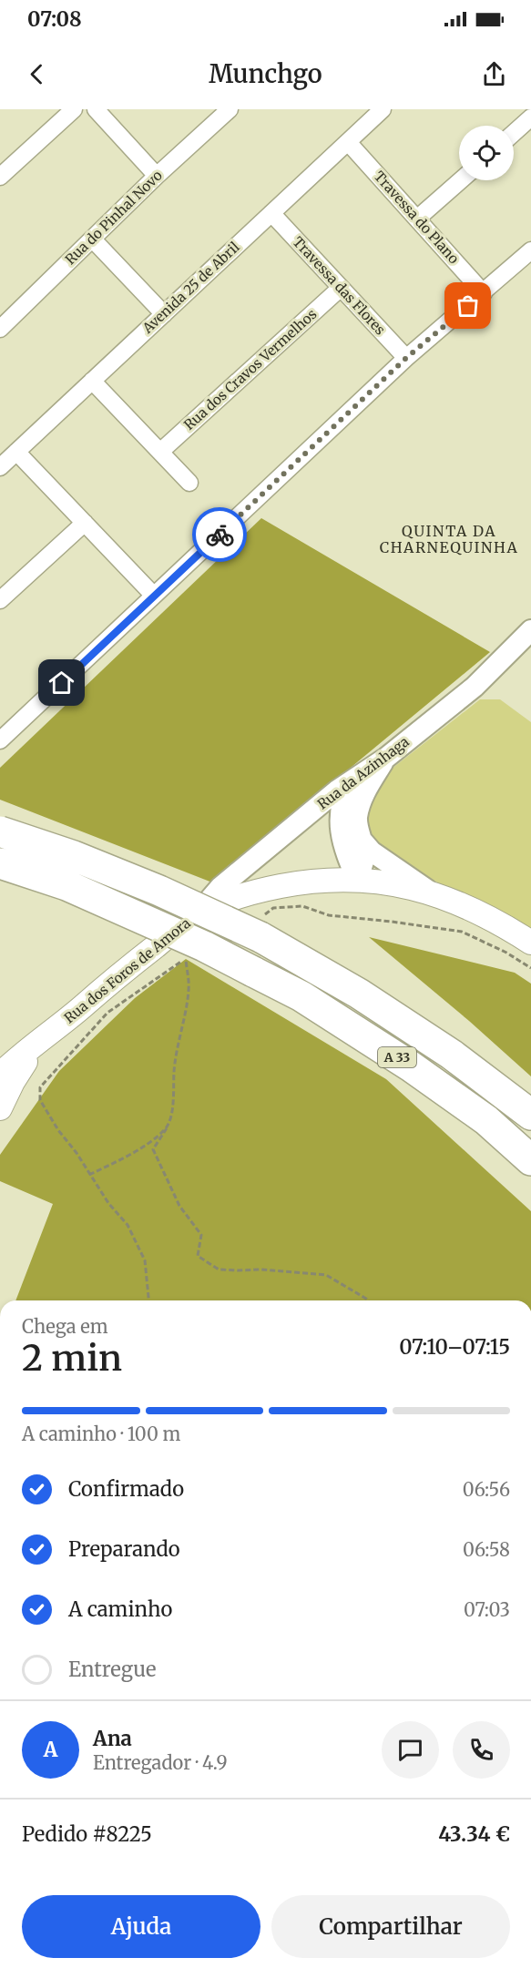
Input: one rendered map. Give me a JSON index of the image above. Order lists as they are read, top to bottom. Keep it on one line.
{"streets":{"highway":["A 33"],"main road":["Rua dos Foros de Amora"],"street":["Rua do Pinhal Novo","Travessa do Plano","Travessa das Flores","Avenida 25 de Abril","Rua dos Cravos Vermelhos","Rua da Azinhaga"]},"crossings":[["Travessa do Plano","Avenida 25 de Abril"],["Travessa das Flores","Avenida 25 de Abril"],["Travessa das Flores","Rua dos Cravos Vermelhos"],["Rua da Azinhaga","Rua dos Foros de Amora"]],"districts":["QUINTA DA CHARNEQUINHA"],"page":{"status":"07:08","header":"Munchgo","heading":["2 min","Chega em","07:10–07:15"],"panel":["Ana","Entregador · 4.9","Pedido #8225","43.34 €"],"bar":"A caminho · 100 m","list":[["Confirmado","06:56"],["Preparando","06:58"],["A caminho","07:03"],"Entregue"],"round":"A","buttons":["Ajuda","Compartilhar"]}}
